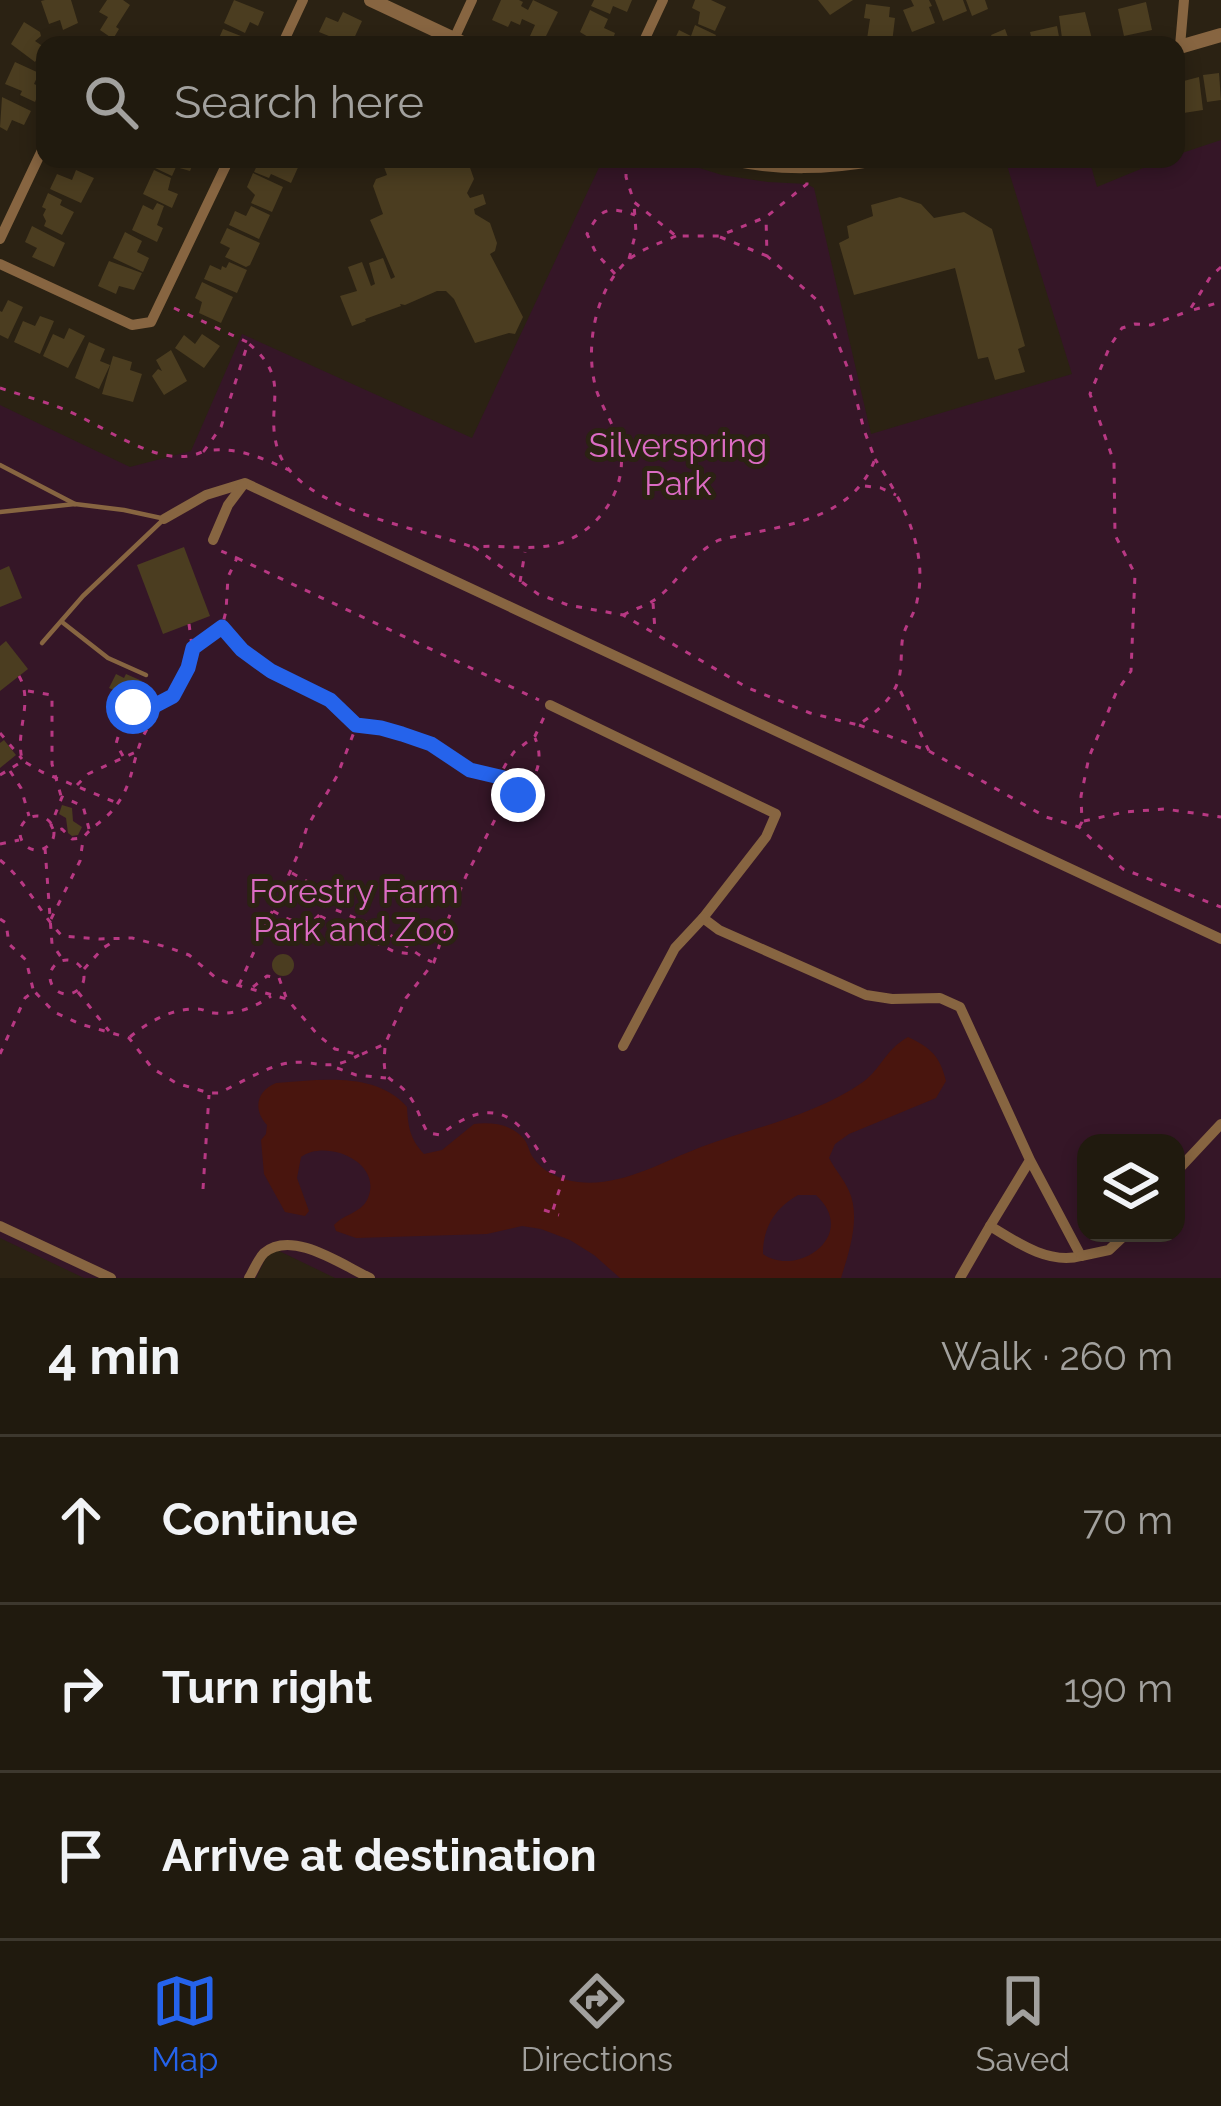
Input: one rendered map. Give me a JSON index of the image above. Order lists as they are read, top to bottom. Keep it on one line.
{"parks":["Silverspring Park","Forestry Farm Park and Zoo"],"page":{"search":"Search here","heading":["4 min","Walk · 260 m"],"list":[["Continue","70 m"],["Turn right","190 m"],"Arrive at destination"],"nav":["Map","Directions","Saved"]}}
